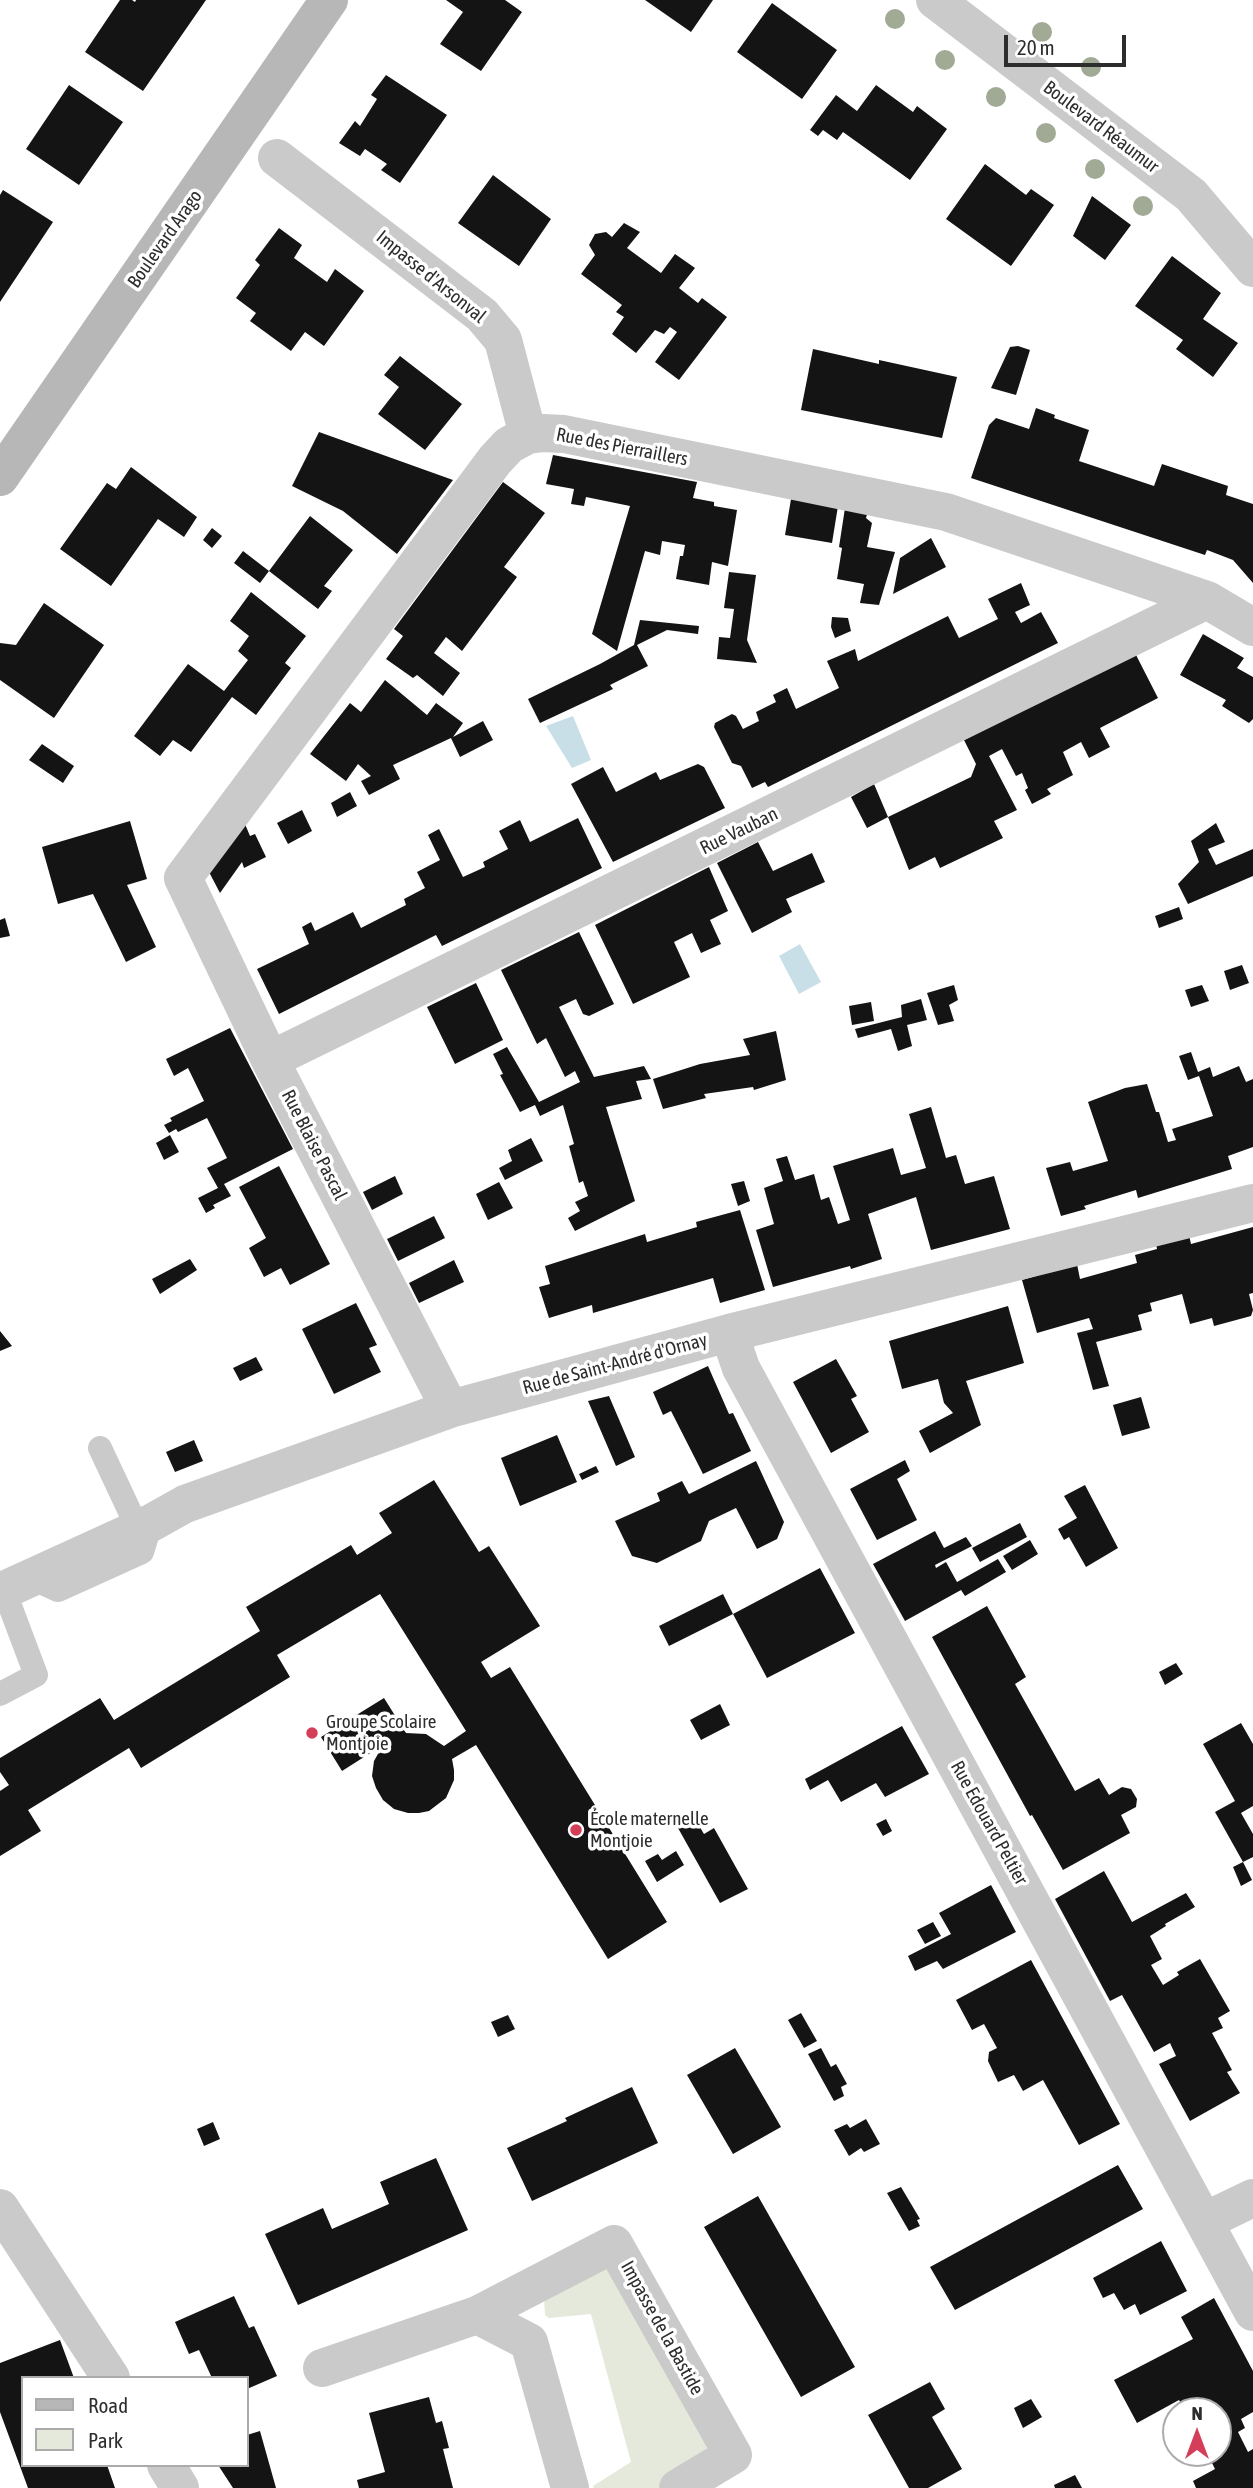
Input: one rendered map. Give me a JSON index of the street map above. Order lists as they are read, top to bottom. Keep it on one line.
{"streets":{"main road":["Boulevard Arago"],"street":["Boulevard Réaumur","Impasse d'Arsonval","Rue des Pierraillers","Rue Vauban","Rue Blaise Pascal","Rue de Saint-André d'Ornay","Rue Edouard Peltier","Impasse de la Bastide"]},"crossings":[["Impasse d'Arsonval","Rue des Pierraillers"],["Rue des Pierraillers","Rue Vauban"],["Rue des Pierraillers","Rue Blaise Pascal"],["Rue Vauban","Rue Blaise Pascal"],["Rue Blaise Pascal","Rue de Saint-André d'Ornay"],["Rue de Saint-André d'Ornay","Rue Edouard Peltier"]],"places":["Groupe Scolaire Montjoie","École maternelle Montjoie"],"legend":["Road","Park"],"scale_bar":"20 m","north":"top"}
